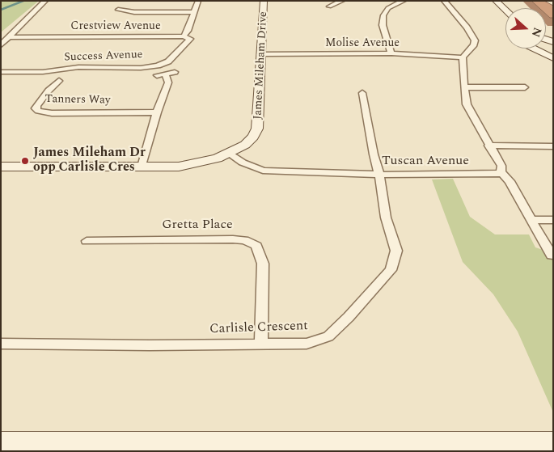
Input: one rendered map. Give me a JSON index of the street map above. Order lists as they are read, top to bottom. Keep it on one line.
{"streets":{"street":["Crestview Avenue","Molise Avenue","Success Avenue","James Mileham Drive","Tanners Way","Tuscan Avenue","Gretta Place","Carlisle Crescent"]},"crossings":[["Crestview Avenue","Success Avenue"],["Molise Avenue","James Mileham Drive"],["James Mileham Drive","Tuscan Avenue"],["Tuscan Avenue","Carlisle Crescent"],["Gretta Place","Carlisle Crescent"]],"places":["James Mileham Dr opp Carlisle Cres"],"north":"right"}
